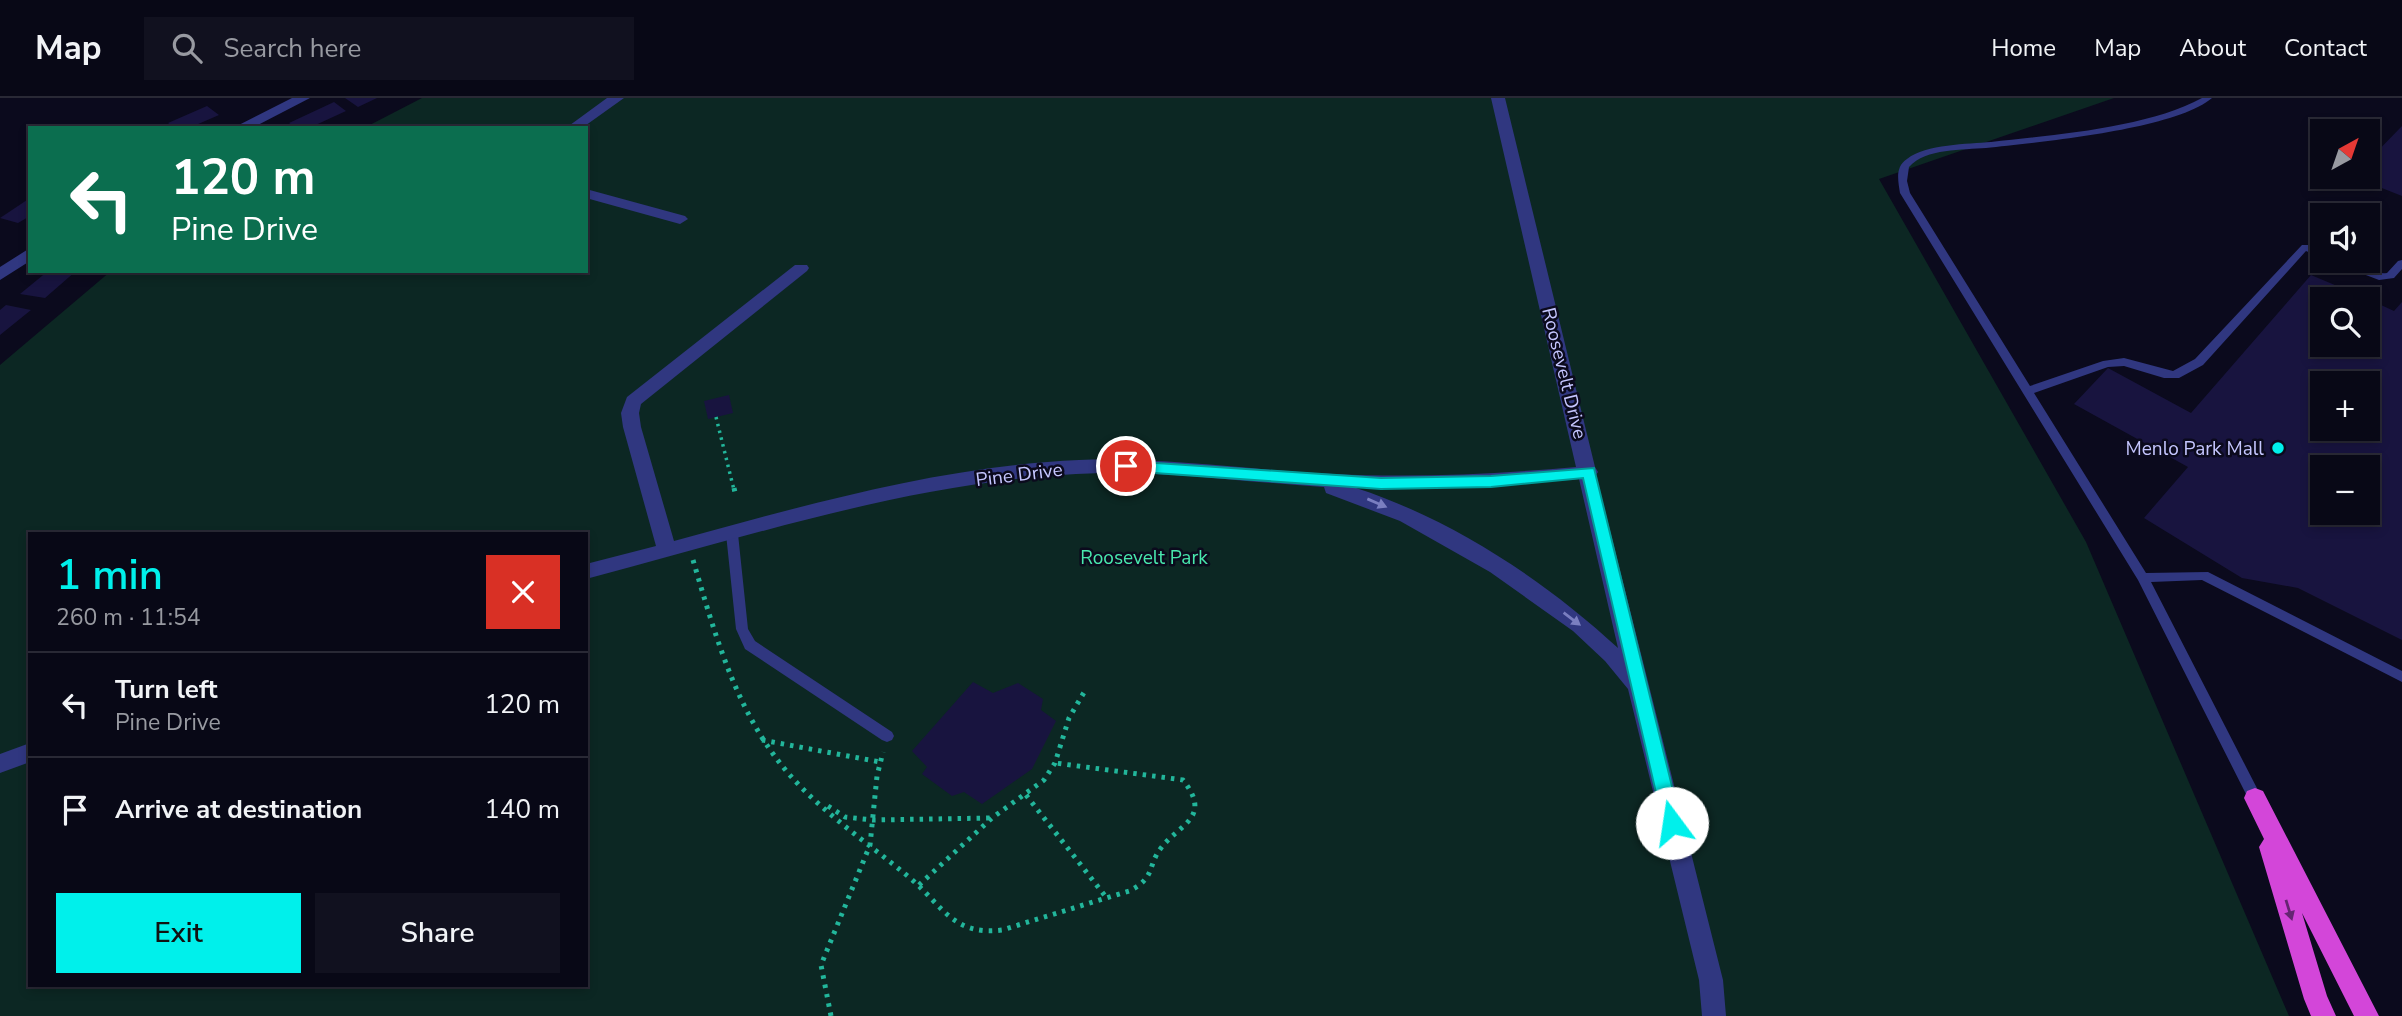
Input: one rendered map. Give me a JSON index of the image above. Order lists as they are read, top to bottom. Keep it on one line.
{"streets":{"street":["Roosevelt Drive","Pine Drive"]},"crossings":[["Roosevelt Drive","Pine Drive"]],"parks":["Roosevelt Park"],"places":["Menlo Park Mall"],"north":"top right","page":{"header":"Map","search":"Search here","nav":["Home","Map","About","Contact"],"map_buttons":["+","−"],"turn":["120 m","Pine Drive"],"heading":["1 min","260 m · 11:54"],"list":[{"name":"Turn left","note":"Pine Drive","value":"120 m"},{"name":"Arrive at destination","value":"140 m"}],"buttons":["Exit","Share"]}}
